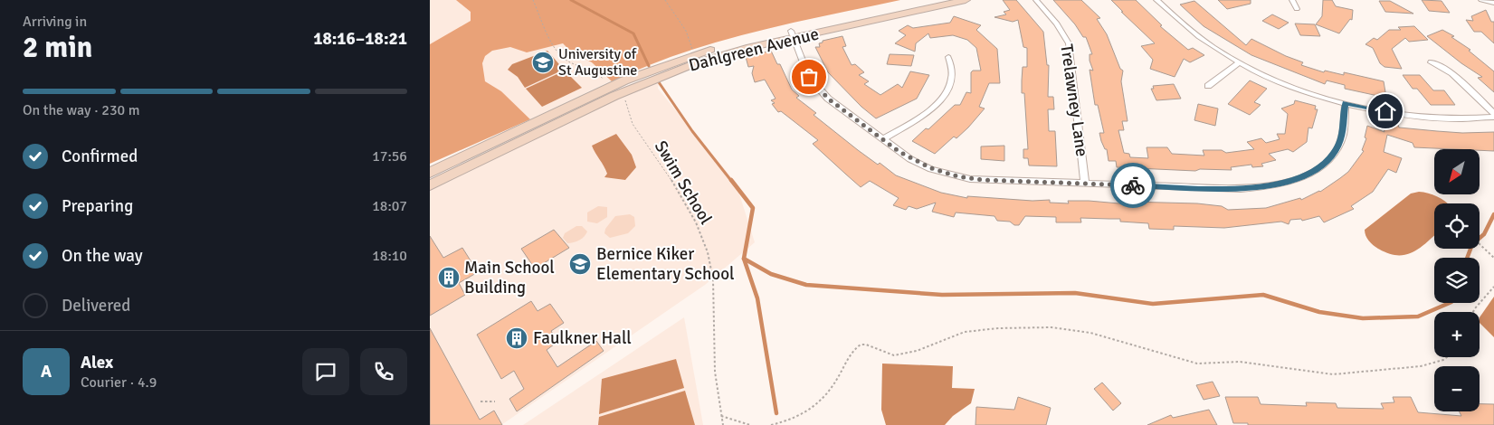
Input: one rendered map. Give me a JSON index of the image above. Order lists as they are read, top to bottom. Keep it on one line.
{"streets":{"street":["Dahlgreen Avenue","Trelawney Lane"],"path":["Swim School"]},"crossings":[["Dahlgreen Avenue","Swim School"]],"places":{"school or university":["University of St Augustine","Bernice Kiker Elementary School"],"building":["Main School Building","Faulkner Hall"]},"north":"bottom left","page":{"heading":["2 min","Arriving in","18:16–18:21"],"panel":["Alex","Courier · 4.9"],"bar":"On the way · 230 m","list":[["Confirmed","17:56"],["Preparing","18:07"],["On the way","18:10"],"Delivered"],"map_buttons":["+","−"],"round":"A"}}
